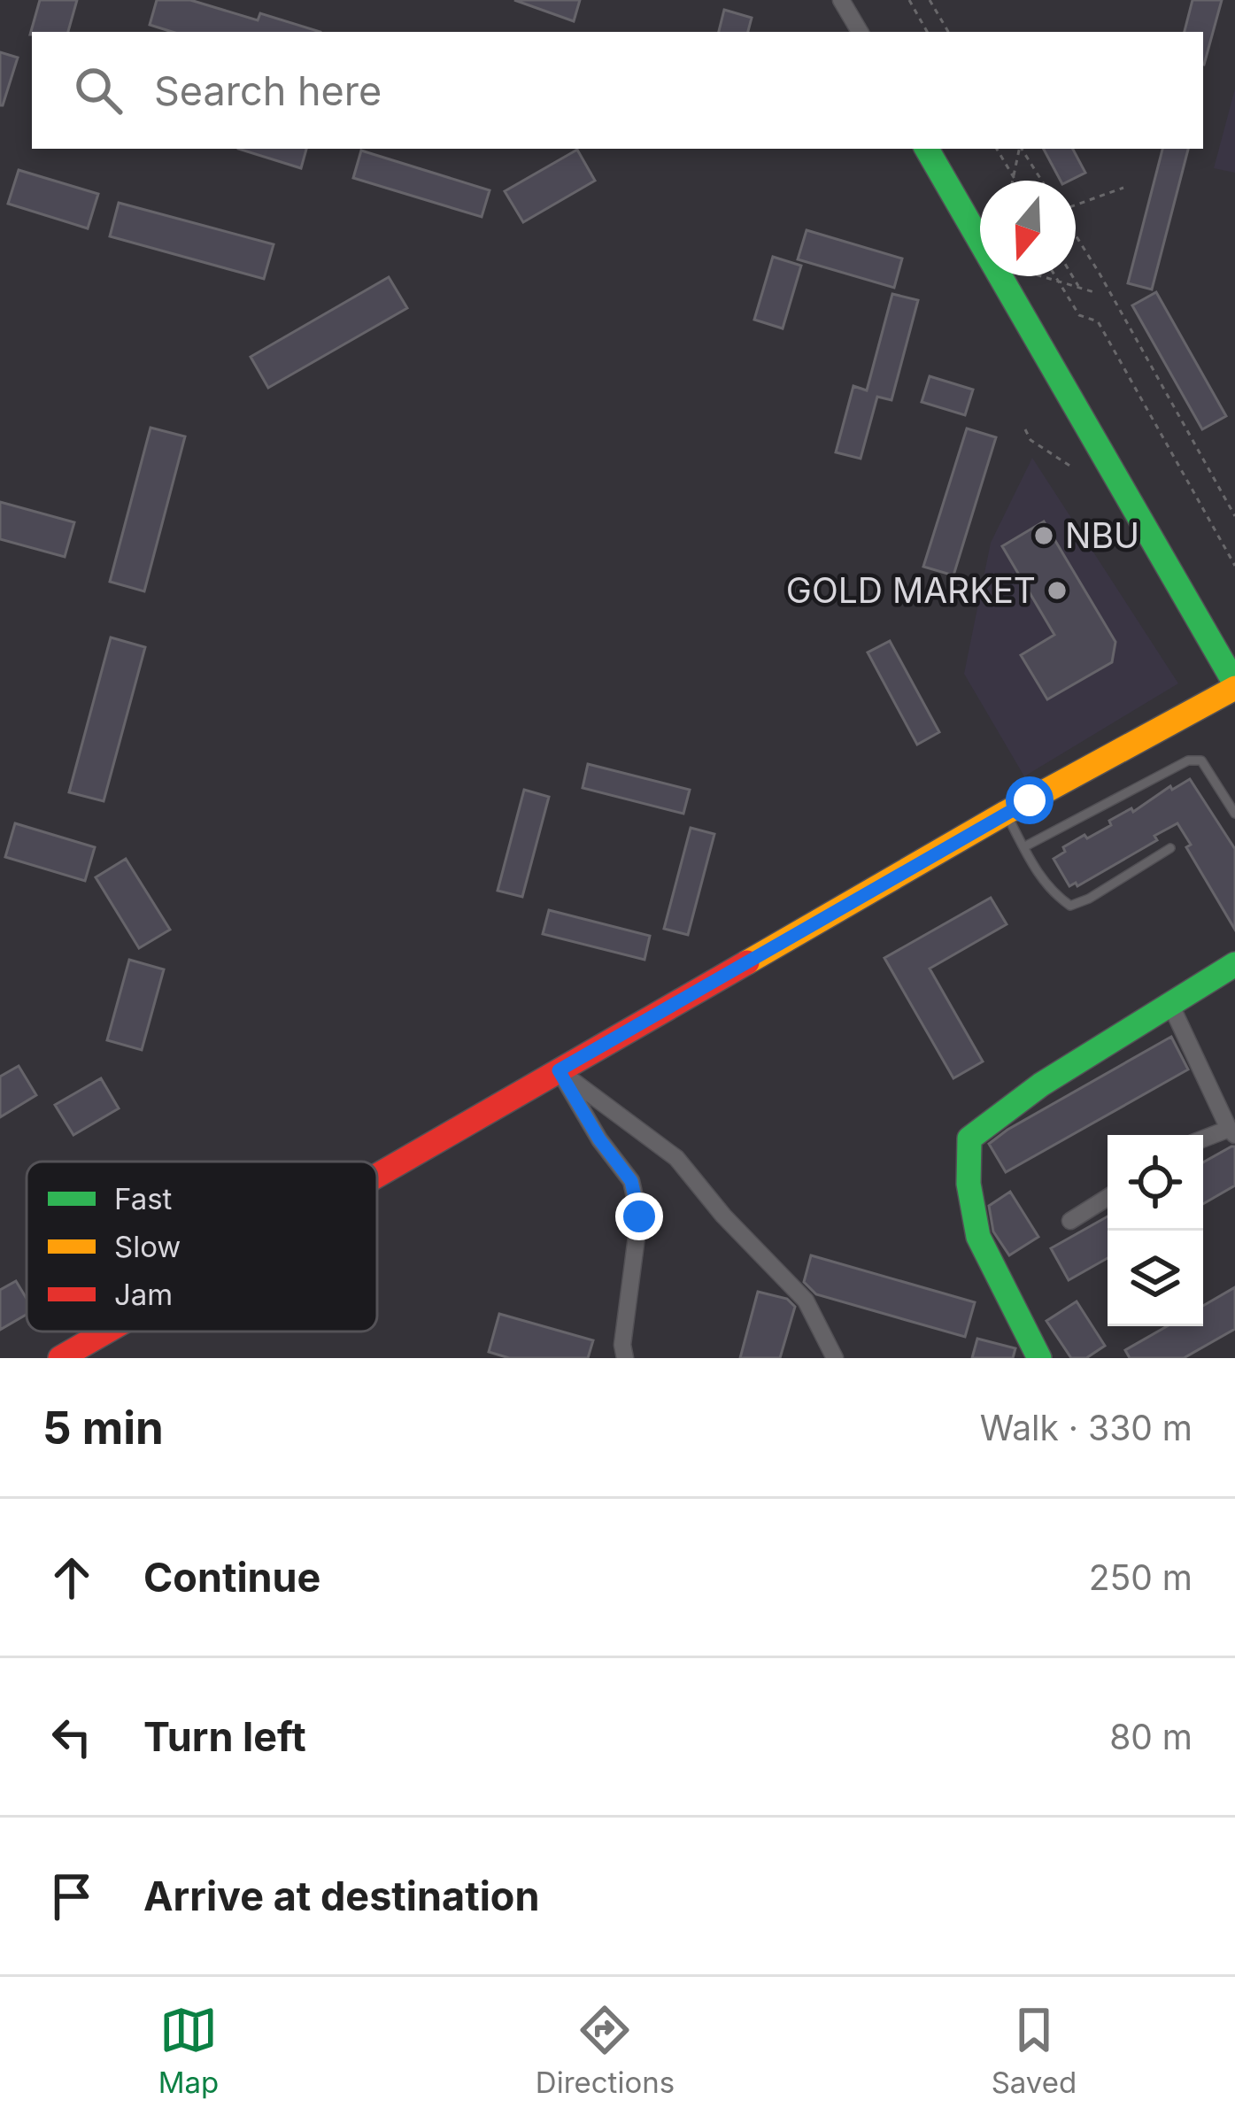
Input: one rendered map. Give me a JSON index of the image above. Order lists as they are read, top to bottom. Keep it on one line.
{"places":["NBU","GOLD MARKET"],"legend":["Fast","Slow","Jam"],"north":"bottom","page":{"search":"Search here","heading":["5 min","Walk · 330 m"],"list":[["Continue","250 m"],["Turn left","80 m"],"Arrive at destination"],"nav":["Map","Directions","Saved"]}}
